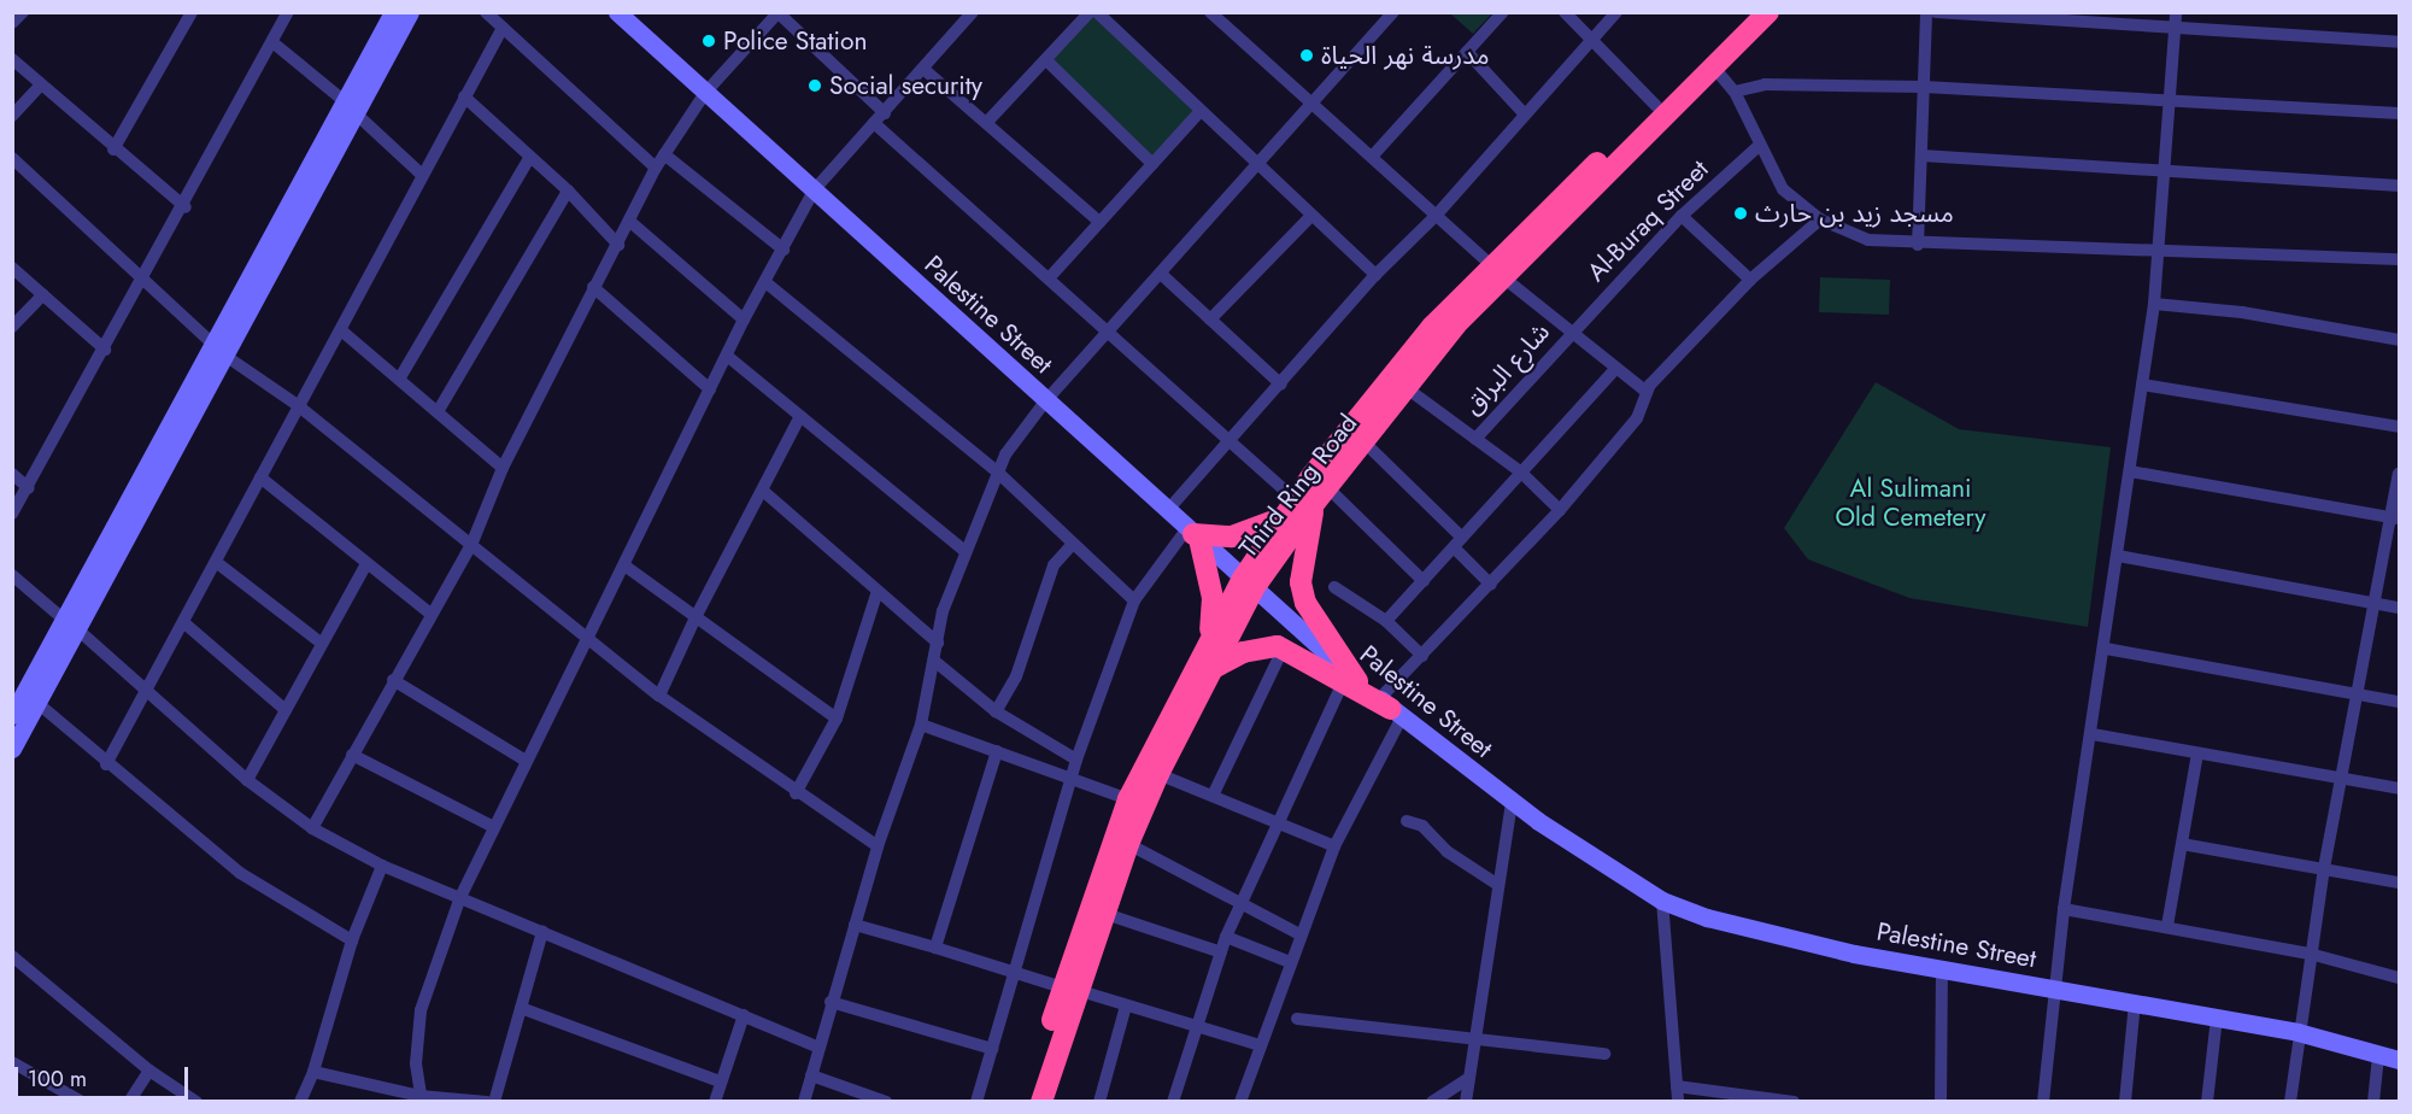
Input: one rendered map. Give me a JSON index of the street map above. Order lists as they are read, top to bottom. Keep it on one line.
{"streets":{"highway":["Third Ring Road"],"street":["Al-Buraq Street","Palestine Street","شارع البراق"]},"crossings":[["Al-Buraq Street","شارع البراق"],["Palestine Street","Third Ring Road"]],"parks":["Al Sulimani Old Cemetery"],"places":["Police Station","مدرسة نهر الحياة","Social security","مسجد زيد بن حارث"],"scale_bar":"100 m"}
